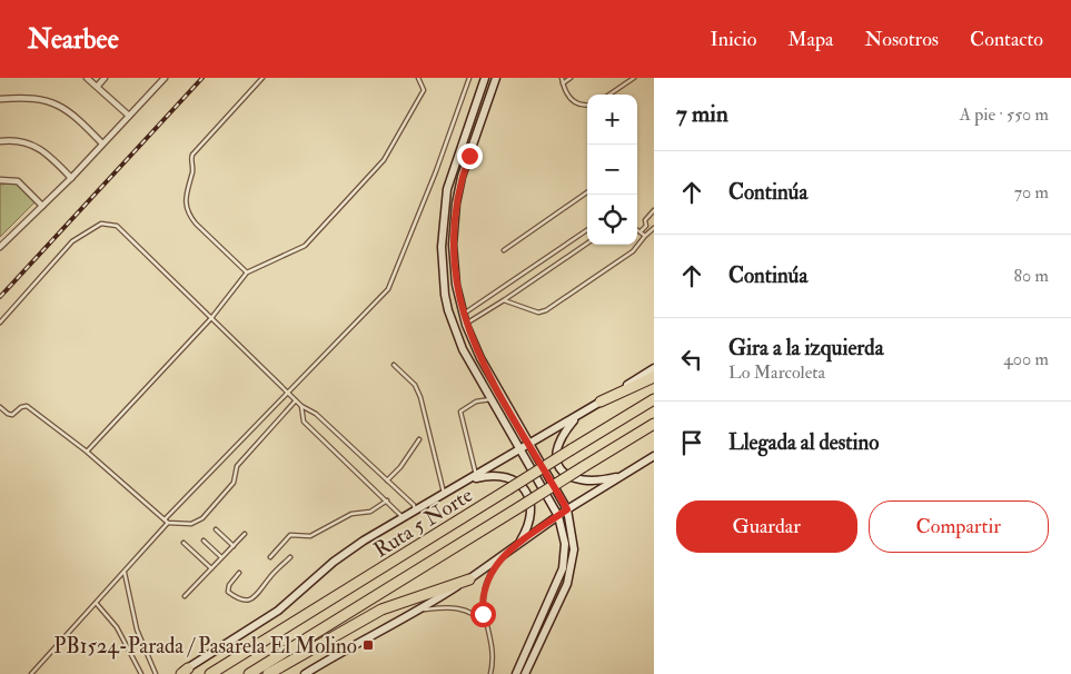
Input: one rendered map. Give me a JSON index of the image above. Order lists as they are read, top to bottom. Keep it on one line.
{"streets":{"highway":["Ruta 5 Norte"]},"places":{"transit":["PB1524-Parada / Pasarela El Molino"]},"page":{"header":"Nearbee","nav":["Inicio","Mapa","Nosotros","Contacto"],"heading":["7 min","A pie · 550 m"],"map_buttons":["+","−"],"list":[["Continúa","70 m"],["Continúa","80 m"],["Gira a la izquierda","Lo Marcoleta","400 m"],"Llegada al destino"],"buttons":["Guardar","Compartir"]}}
